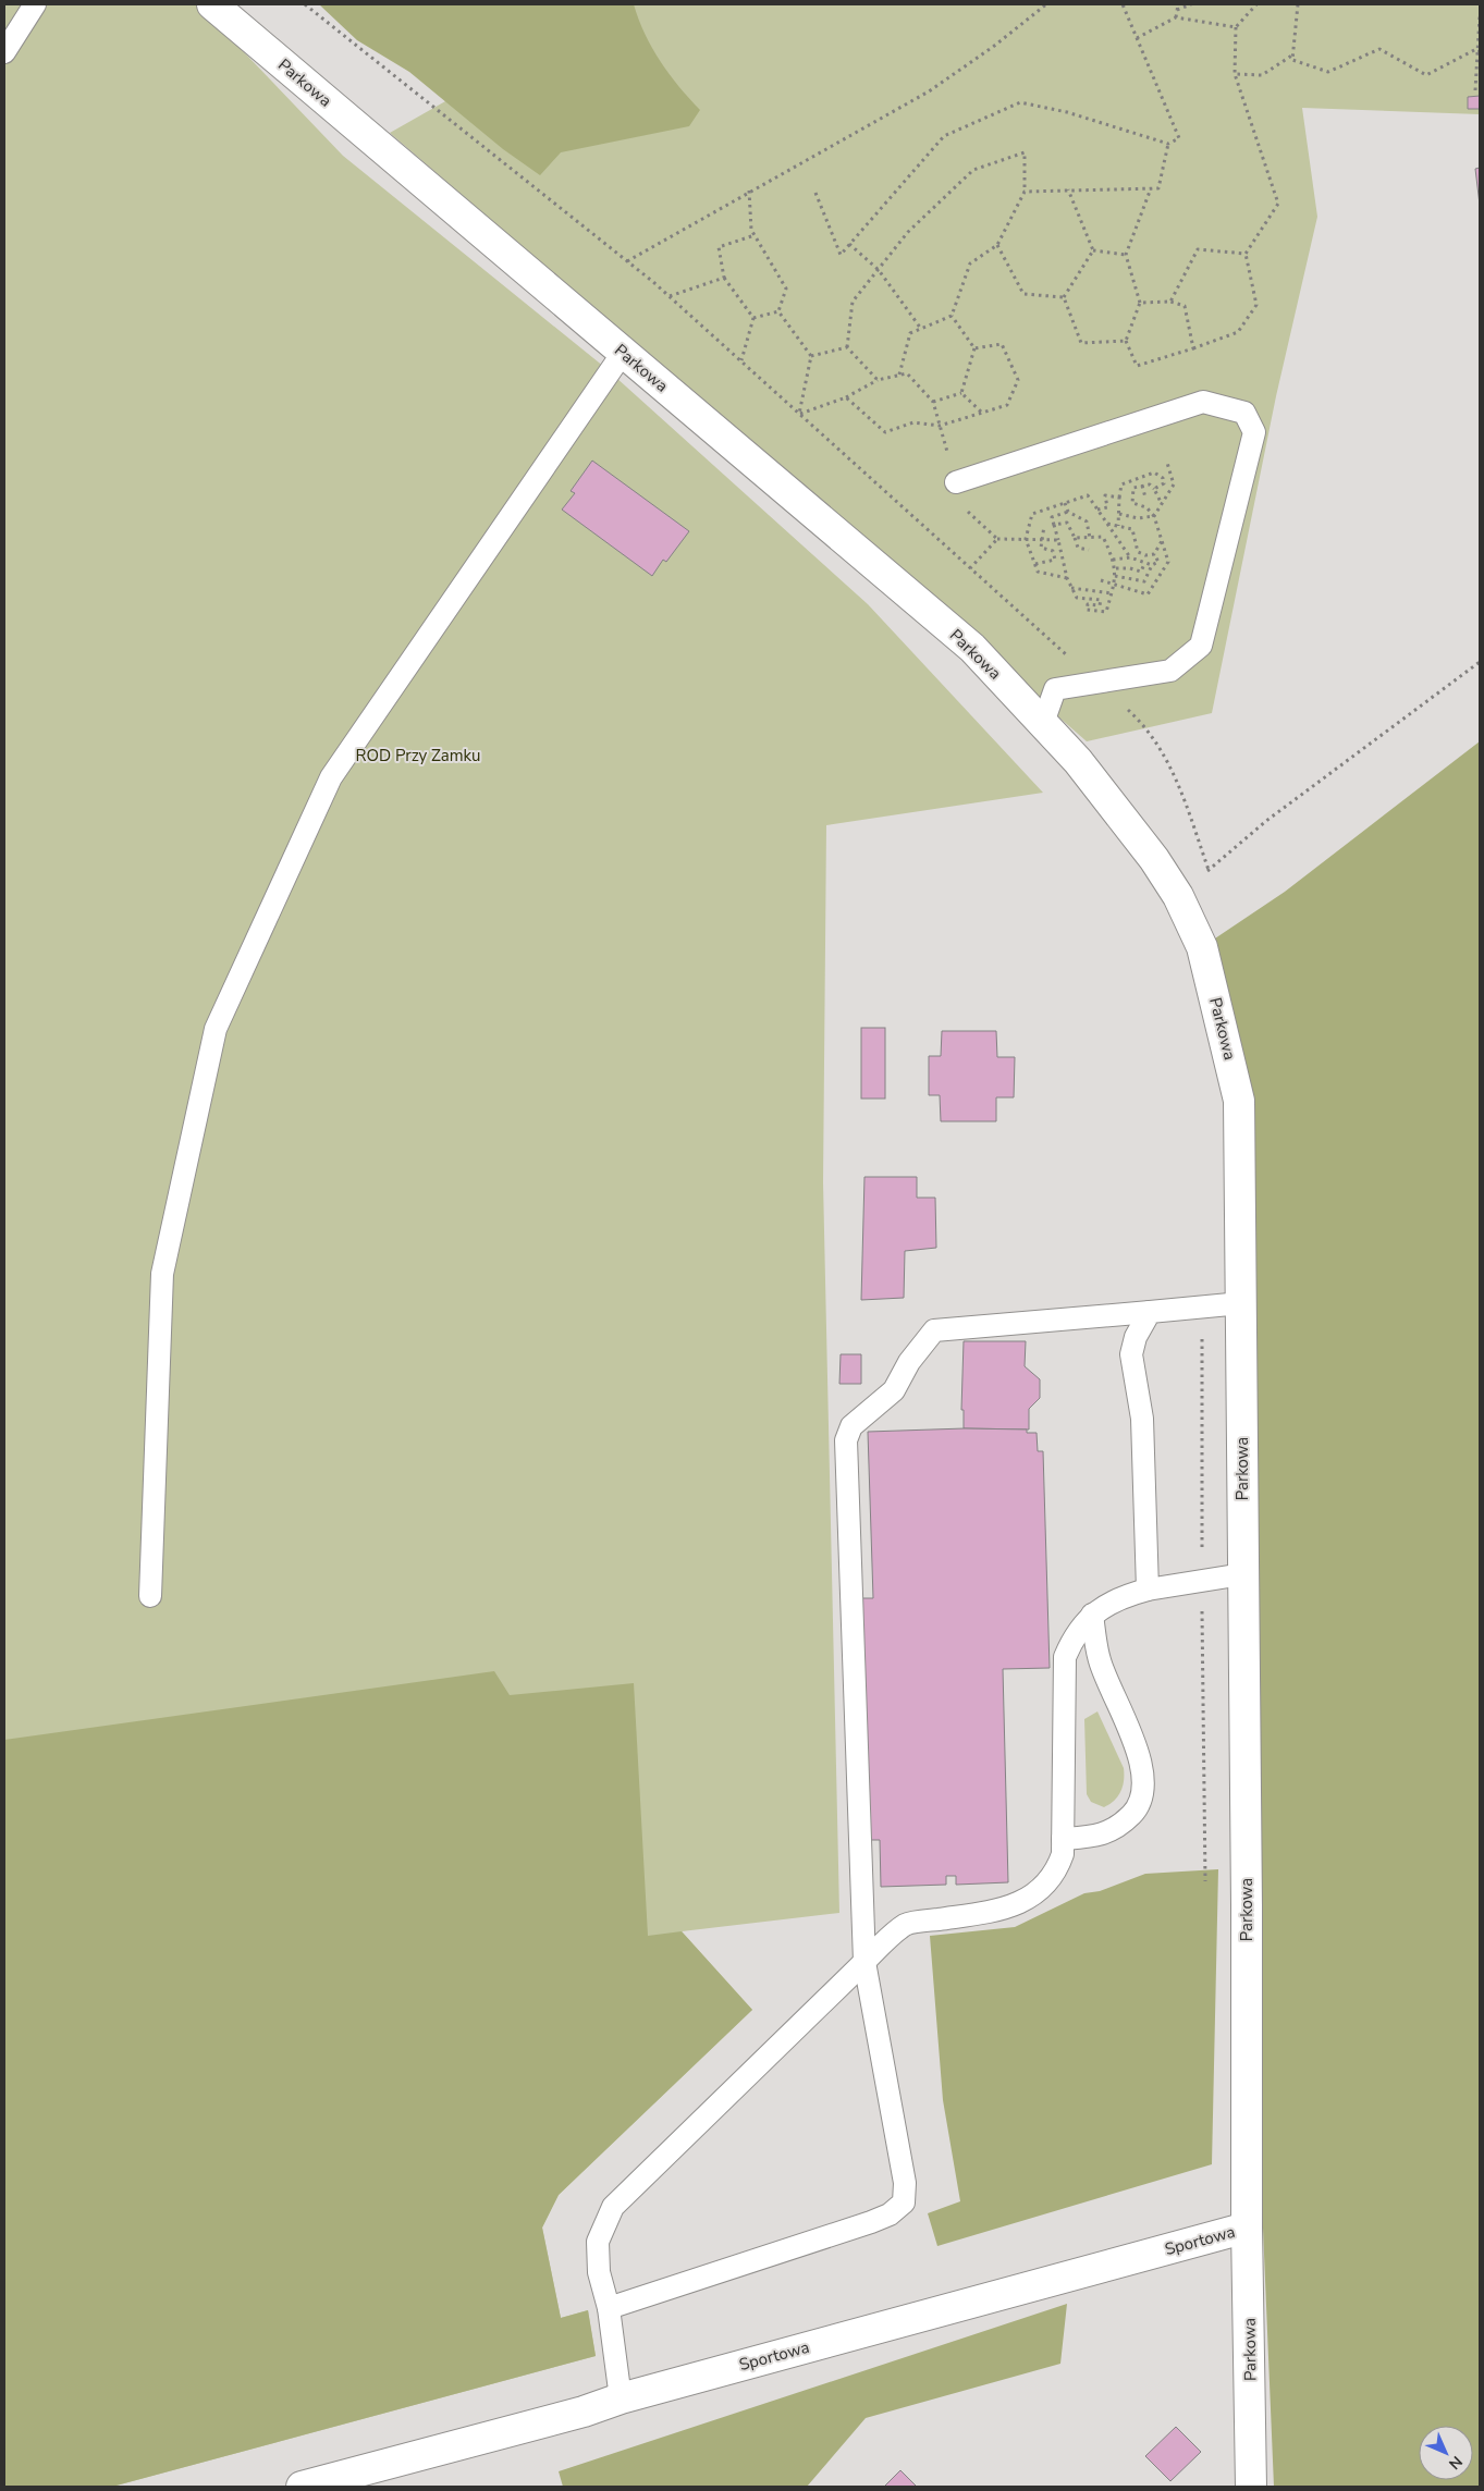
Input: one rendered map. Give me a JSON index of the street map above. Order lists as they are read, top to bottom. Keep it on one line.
{"streets":{"street":["Parkowa","Sportowa"]},"crossings":[["Parkowa","Sportowa"]],"parks":["ROD Przy Zamku"],"north":"bottom right"}
